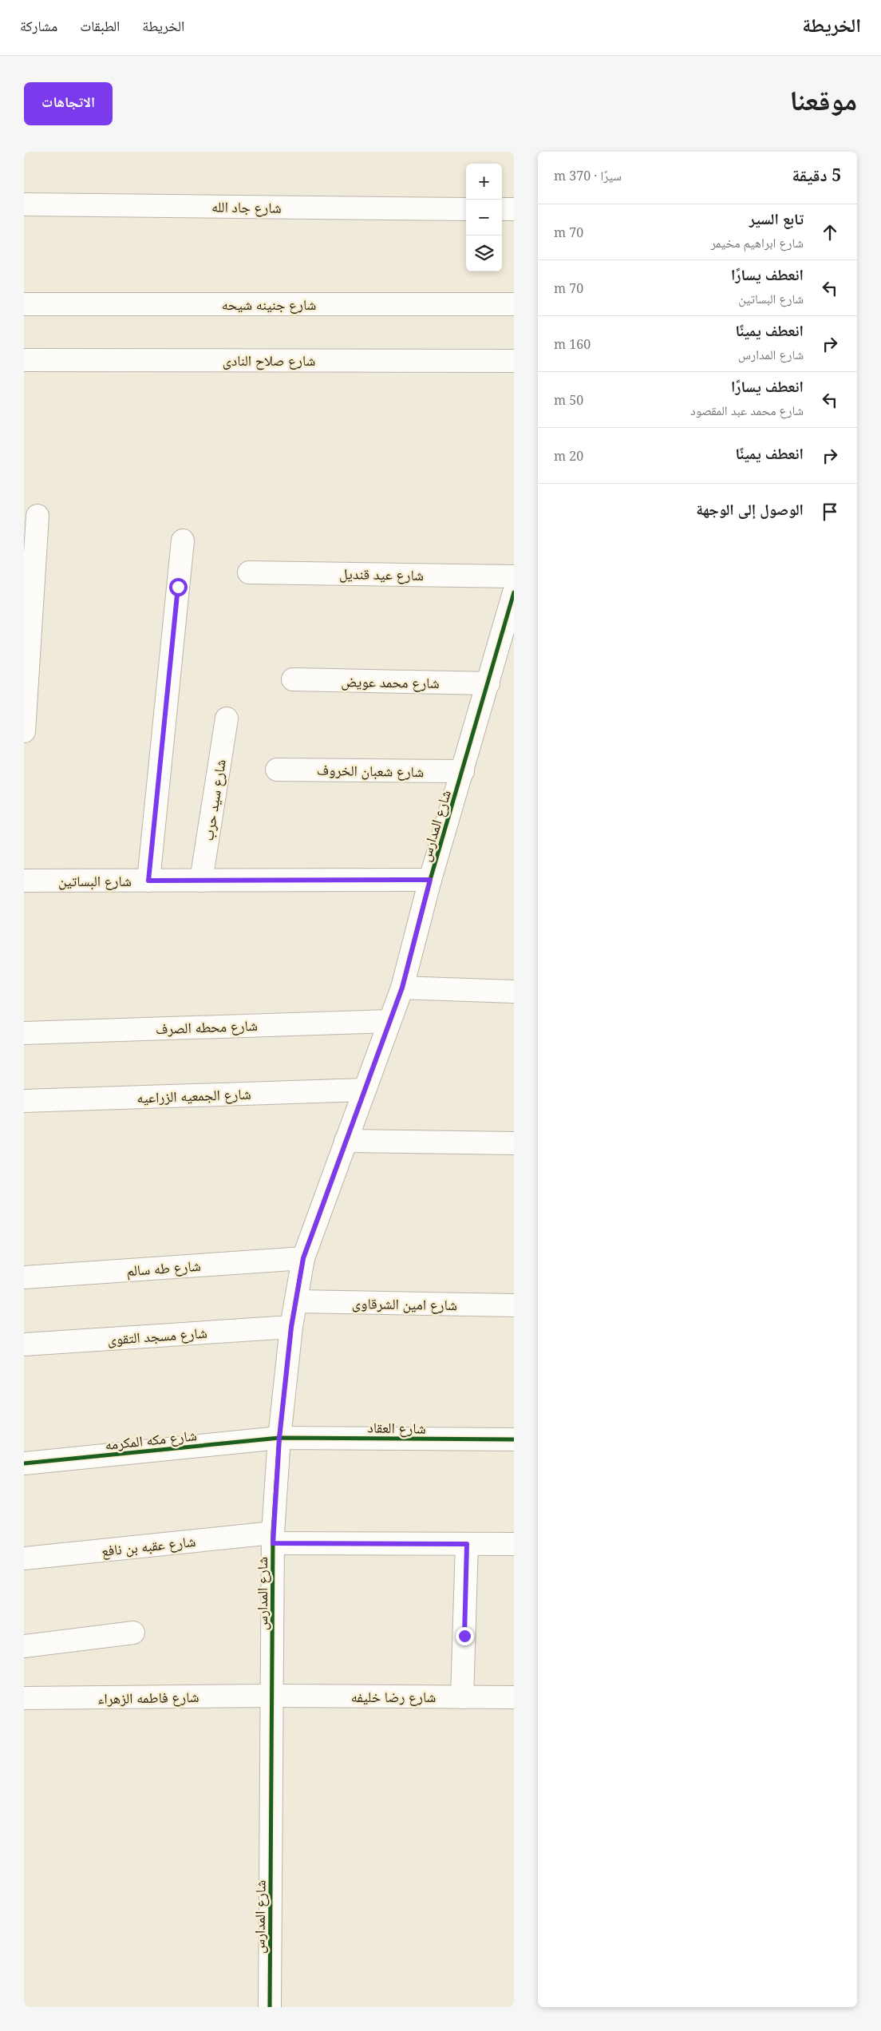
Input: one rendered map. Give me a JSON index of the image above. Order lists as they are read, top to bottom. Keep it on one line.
{"streets":{"street":["شارع جاد الله","شارع جنينه شيحه","شارع صلاح النادى","شارع عيد قنديل","شارع محمد عويض","شارع شعبان الخروف","شارع سيد حرب","شارع المدارس","شارع البساتين","شارع محطه الصرف","شارع الجمعيه الزراعيه","شارع طه سالم","شارع امين الشرقاوى","شارع مسجد التقوى","شارع العقاد","شارع مكه المكرمه","شارع عقبه بن نافع","شارع رضا خليفه","شارع فاطمه الزهراء"]},"crossings":[["شارع محمد عويض","شارع المدارس"],["شارع شعبان الخروف","شارع المدارس"],["شارع سيد حرب","شارع البساتين"],["شارع المدارس","شارع البساتين"],["شارع المدارس","شارع محطه الصرف"],["شارع المدارس","شارع الجمعيه الزراعيه"],["شارع المدارس","شارع طه سالم"],["شارع المدارس","شارع امين الشرقاوى"],["شارع المدارس","شارع مسجد التقوى"],["شارع المدارس","شارع العقاد"],["شارع المدارس","شارع مكه المكرمه"],["شارع المدارس","شارع عقبه بن نافع"],["شارع المدارس","شارع رضا خليفه"],["شارع المدارس","شارع فاطمه الزهراء"],["شارع العقاد","شارع مكه المكرمه"],["شارع رضا خليفه","شارع فاطمه الزهراء"]],"page":{"header":"الخريطة","nav":["الخريطة","الطبقات","مشاركة"],"title":"موقعنا","buttons":"الاتجاهات","heading":["5 دقيقة","سيرًا · 370 m"],"map_buttons":["+","−"],"list":[["تابع السير","شارع ابراهيم مخيمر","70 m"],["انعطف يسارًا","شارع البساتين","70 m"],["انعطف يمينًا","شارع المدارس","160 m"],["انعطف يسارًا","شارع محمد عبد المقصود","50 m"],["انعطف يمينًا","20 m"],"الوصول إلى الوجهة"]}}
